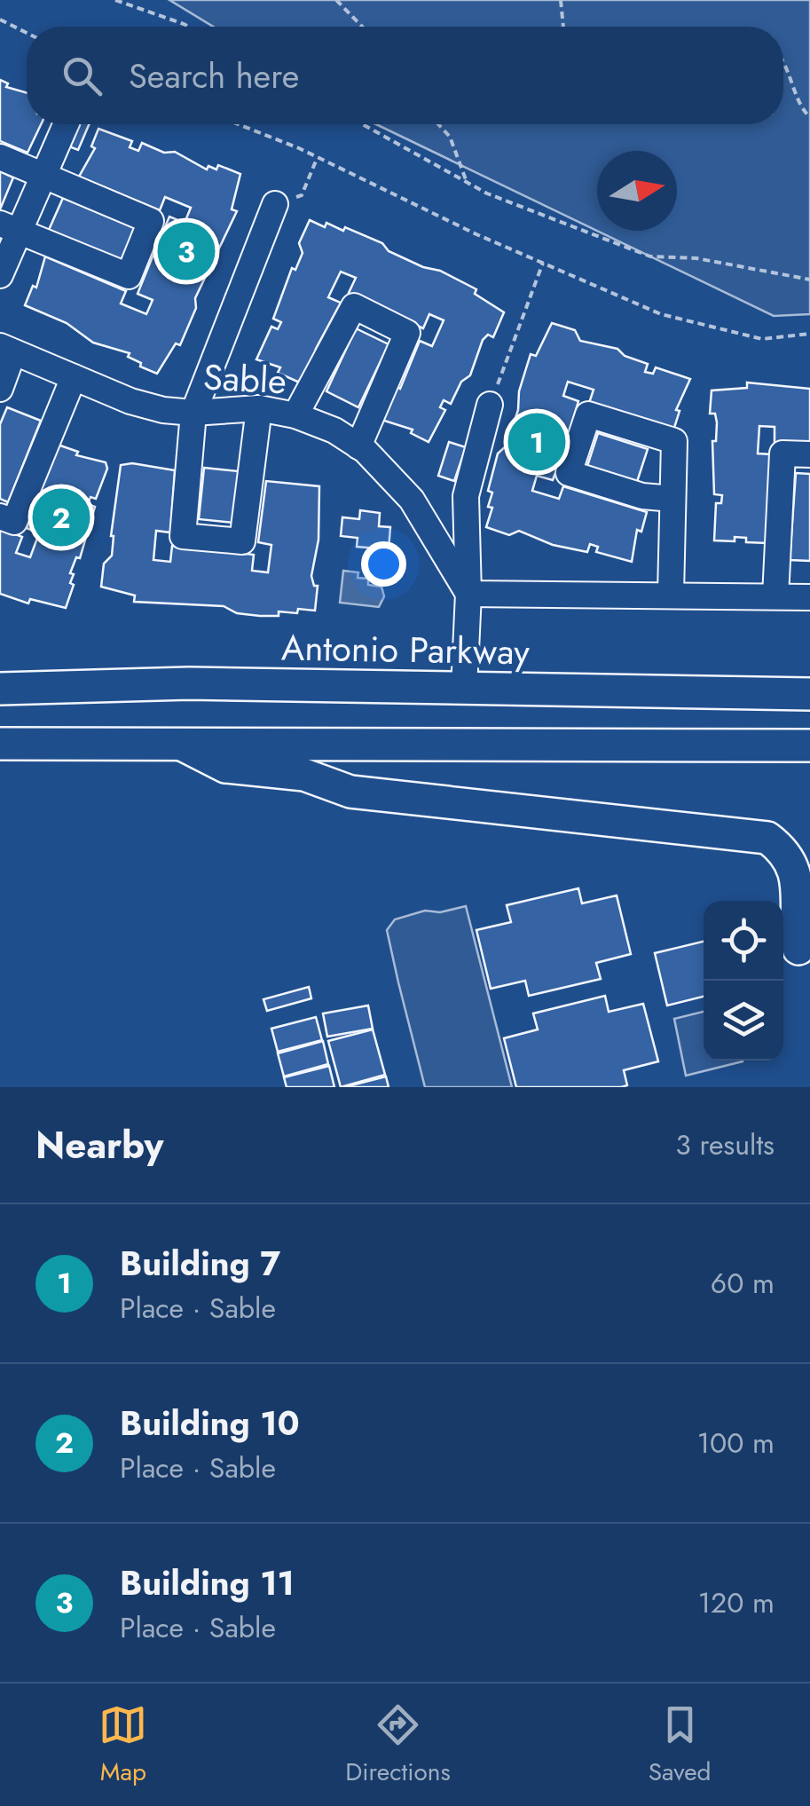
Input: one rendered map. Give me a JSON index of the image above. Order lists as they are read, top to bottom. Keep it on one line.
{"streets":{"main road":["Antonio Parkway"],"street":["Sable"]},"north":"right","page":{"search":"Search here","pins":["3","1","2"],"heading":["Nearby","3 results"],"list":[{"mark":"1","name":"Building 7","note":"Place · Sable","value":"60 m"},{"mark":"2","name":"Building 10","note":"Place · Sable","value":"100 m"},{"mark":"3","name":"Building 11","note":"Place · Sable","value":"120 m"}],"nav":["Map","Directions","Saved"]}}
